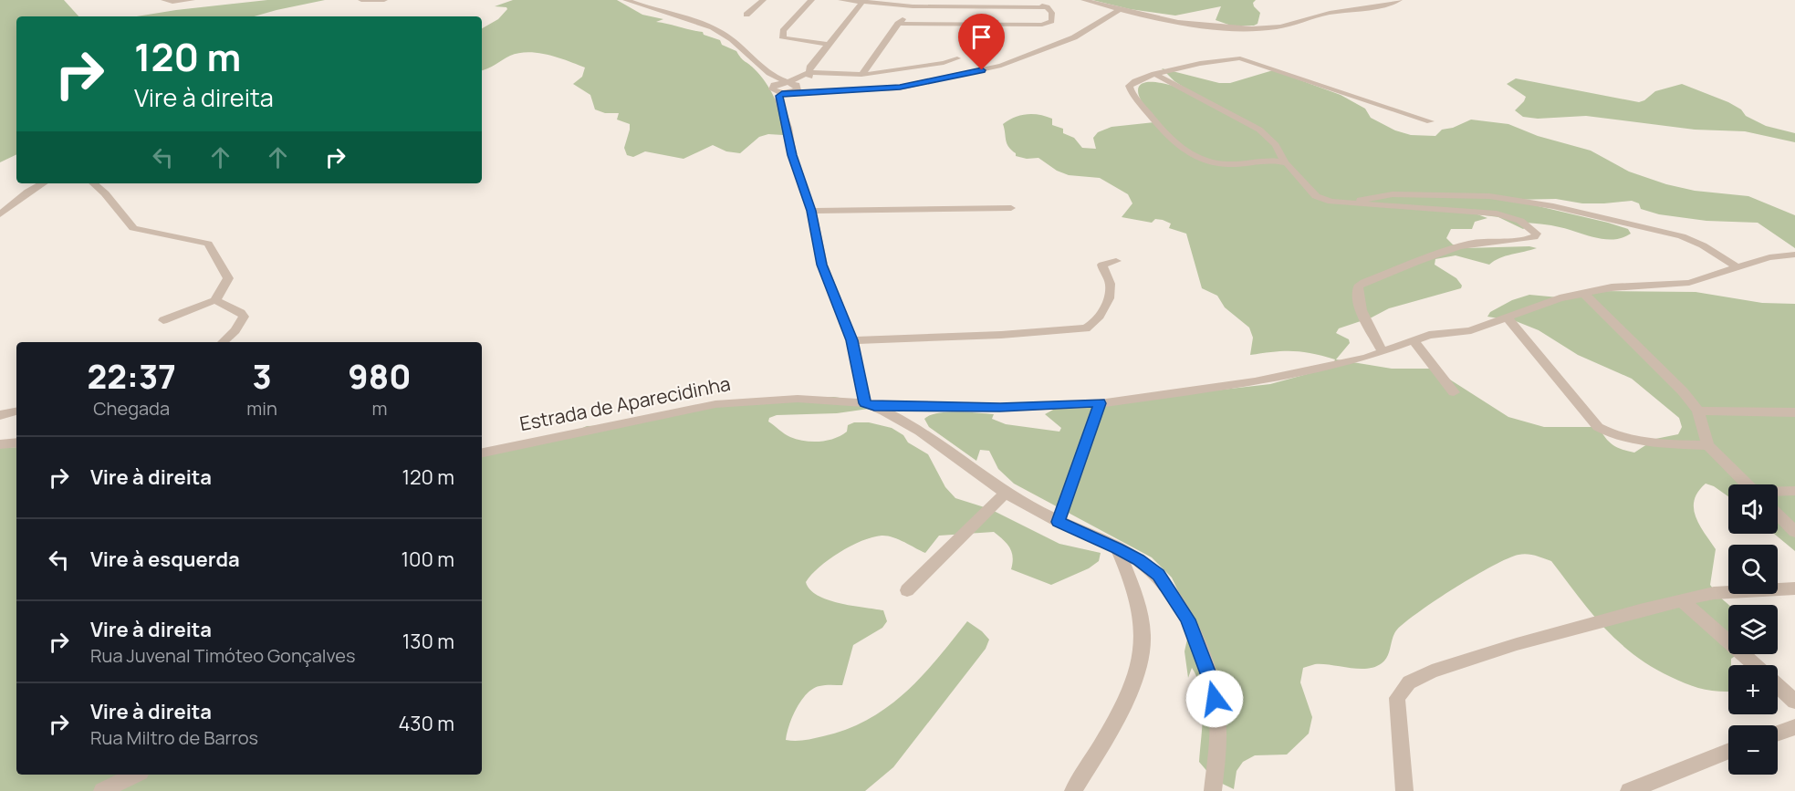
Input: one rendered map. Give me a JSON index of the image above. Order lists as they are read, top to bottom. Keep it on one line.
{"streets":{"street":["Estrada de Aparecidinha"]},"page":{"turn":["120 m","Vire à direita"],"eta":["22:37","Chegada","3","min","980","m"],"list":[{"name":"Vire à direita","value":"120 m"},{"name":"Vire à esquerda","value":"100 m"},{"name":"Vire à direita","note":"Rua Juvenal Timóteo Gonçalves","value":"130 m"},{"name":"Vire à direita","note":"Rua Miltro de Barros","value":"430 m"}],"map_buttons":["+","−"]}}
